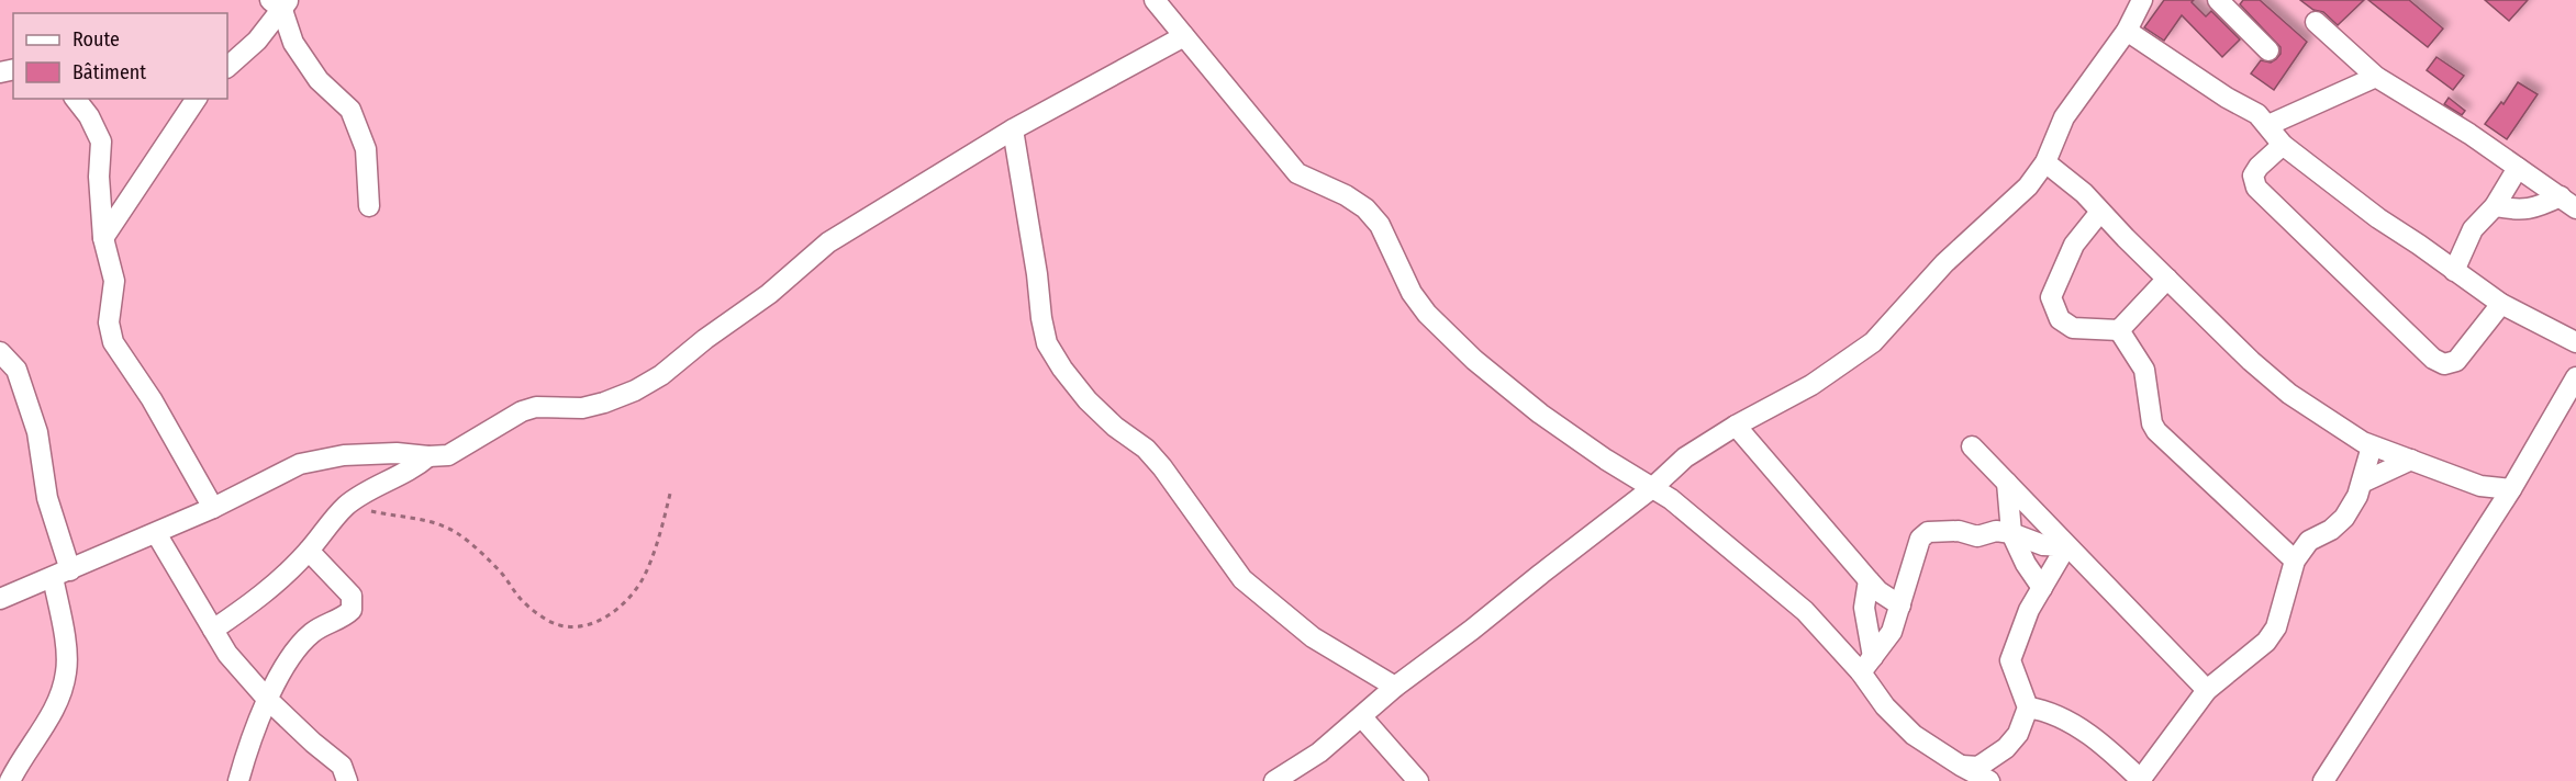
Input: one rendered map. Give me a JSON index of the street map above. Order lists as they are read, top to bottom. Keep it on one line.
{"legend":["Route","Bâtiment"]}
